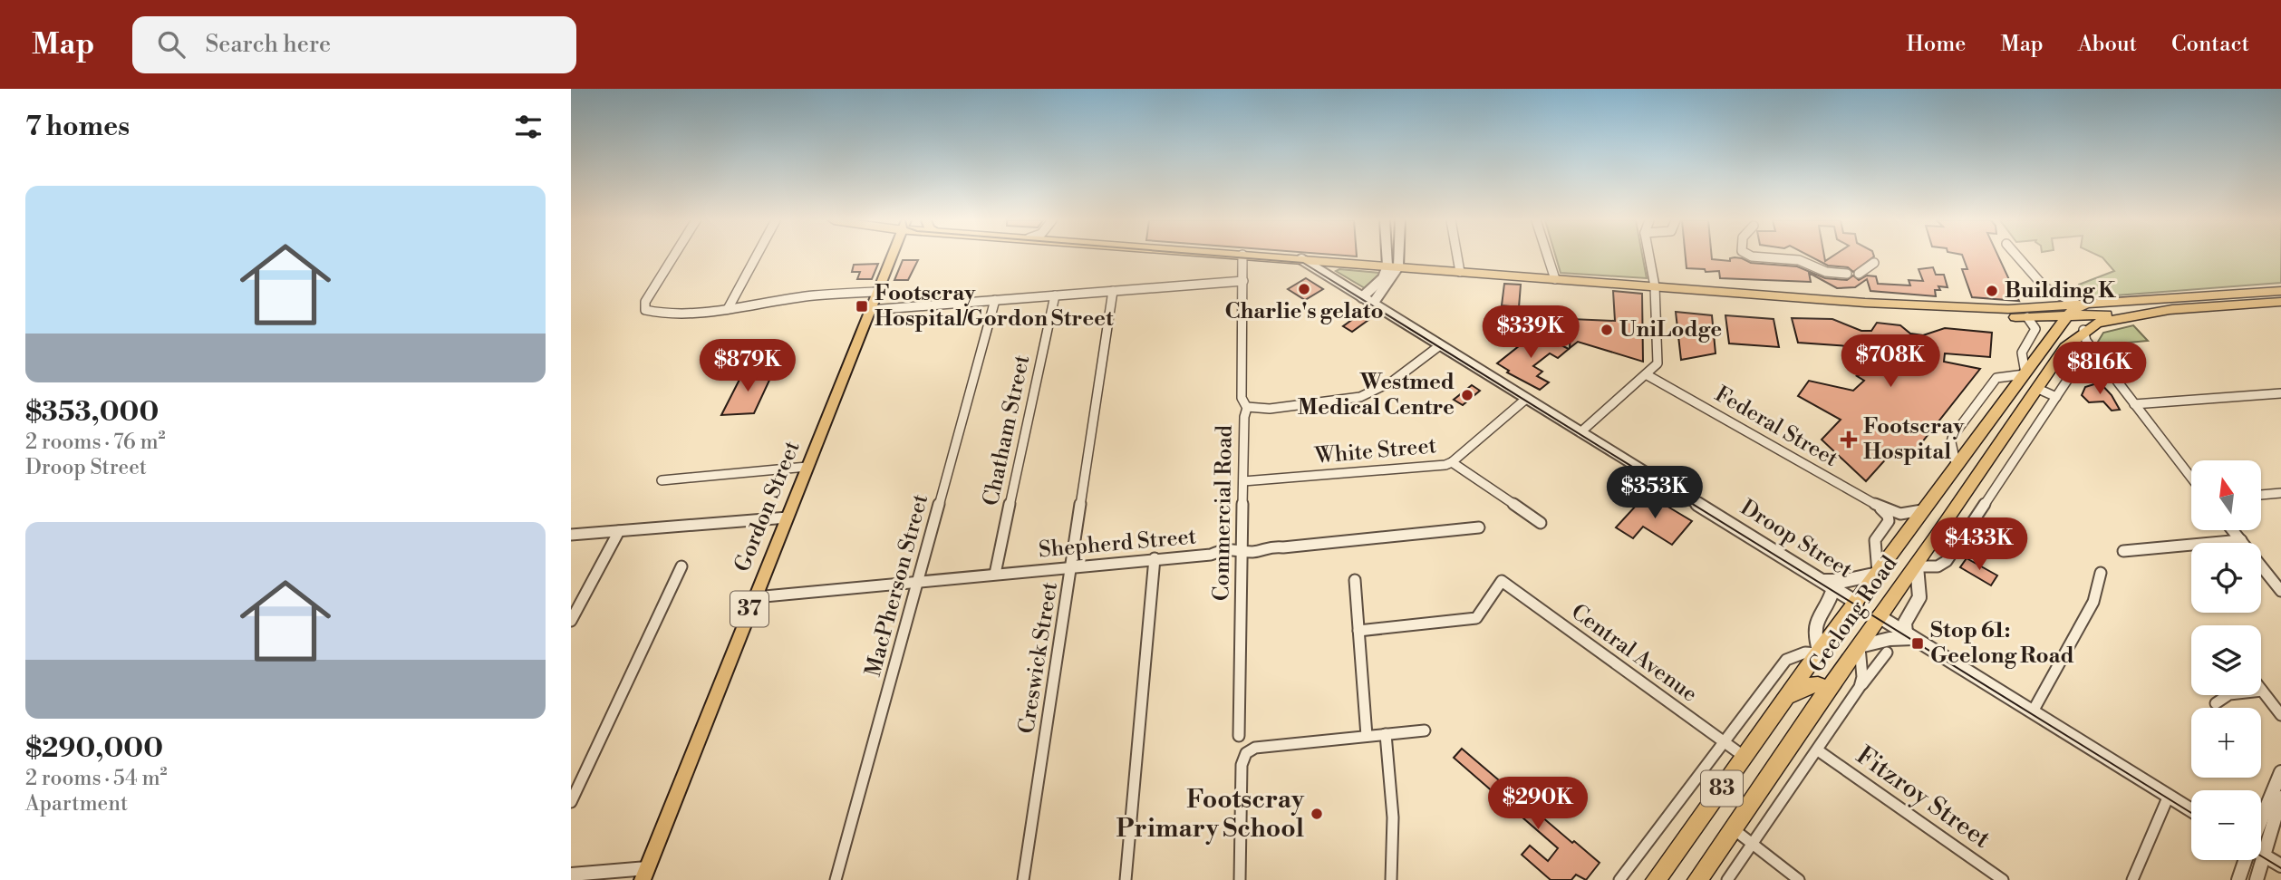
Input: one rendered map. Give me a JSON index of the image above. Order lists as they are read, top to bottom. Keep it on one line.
{"streets":{"highway":["Droop Street","Geelong Road","83"],"main road":["Gordon Street","37"],"street":["Federal Street","Chatham Street","White Street","Commercial Road","Shepherd Street","MacPherson Street","Central Avenue","Creswick Street","Fitzroy Street"]},"crossings":[["Federal Street","Geelong Road"],["Chatham Street","Shepherd Street"],["White Street","Commercial Road"],["White Street","Droop Street"],["Gordon Street","Shepherd Street"],["Commercial Road","Shepherd Street"],["Droop Street","Geelong Road"],["Shepherd Street","MacPherson Street"],["Shepherd Street","Creswick Street"],["Geelong Road","Central Avenue"],["Geelong Road","83"]],"places":{"other":["Charlie's gelato","Building K","UniLodge","Westmed Medical Centre","Footscray Primary School"],"transit":["Footscray Hospital/Gordon Street","Stop 61: Geelong Road"],"health":["Footscray Hospital"]},"north":"top","page":{"header":"Map","search":"Search here","nav":["Home","Map","About","Contact"],"heading":"7 homes","list":[{"name":"$353,000","note":"2 rooms · 76 m² · Droop Street"},{"name":"$290,000","note":"2 rooms · 54 m² · Apartment"}],"price":["$339K","$708K","$879K","$816K","$353K","$433K","$290K"],"map_buttons":["+","−"]}}
